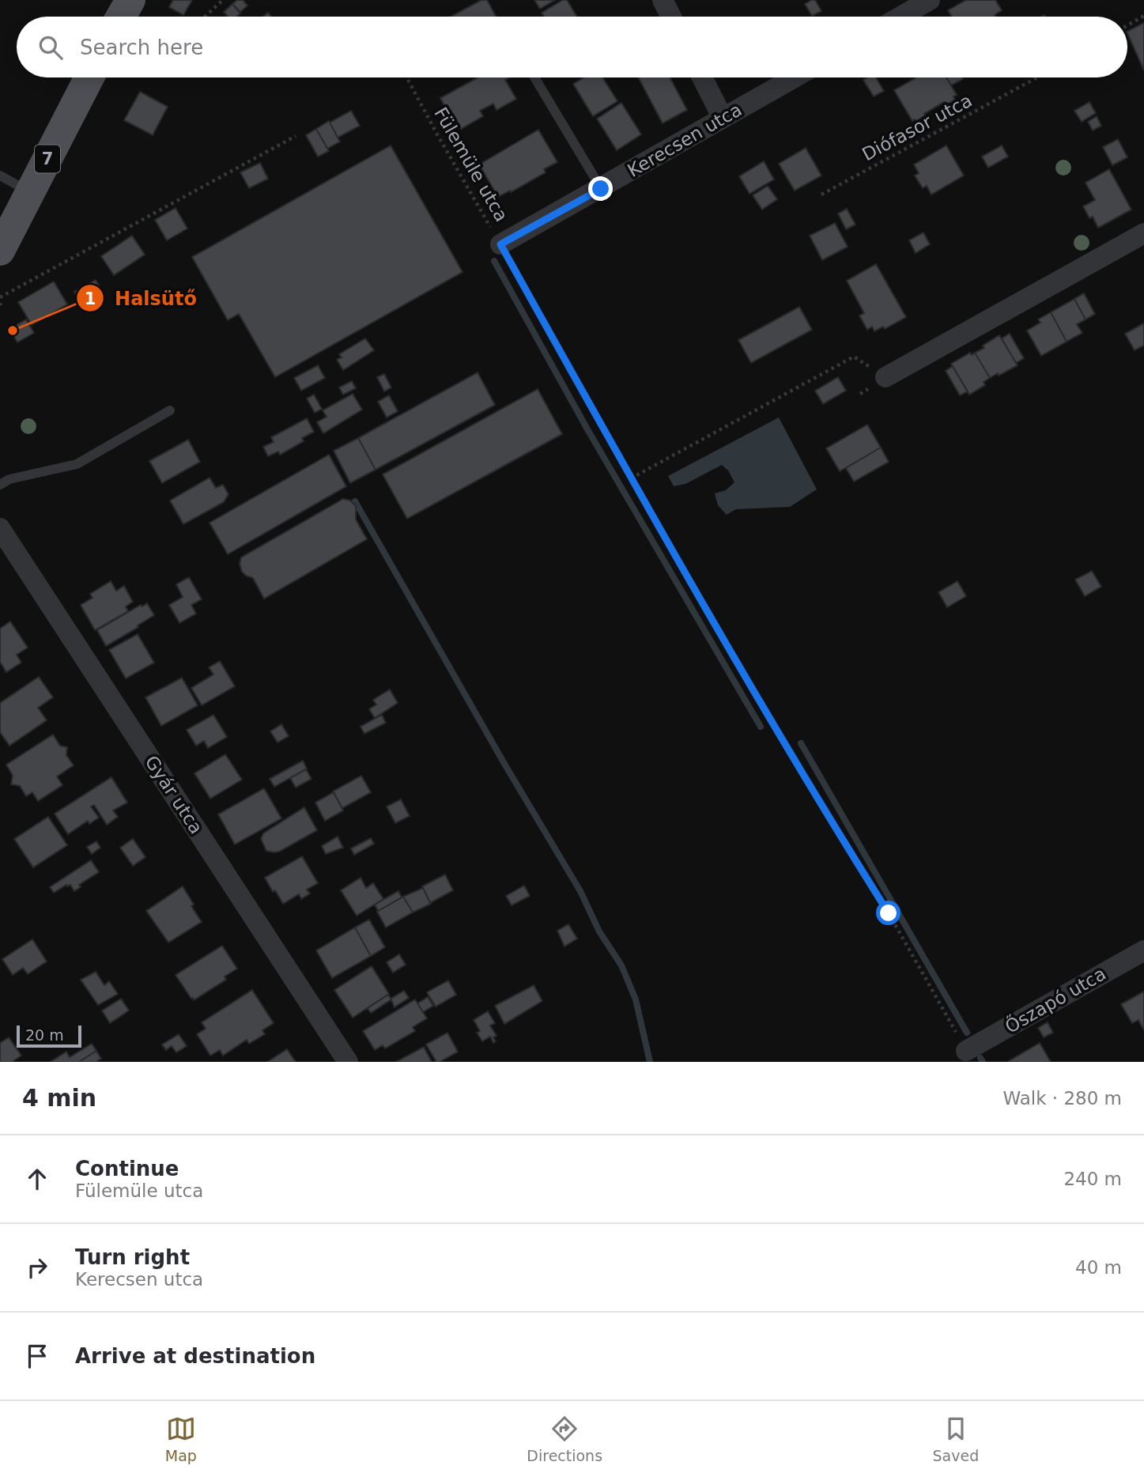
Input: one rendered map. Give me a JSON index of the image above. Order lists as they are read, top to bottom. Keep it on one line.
{"streets":{"main road":["7"],"street":["Kerecsen utca","Gyár utca","Őszapó utca"],"path":["Diófasor utca","Fülemüle utca"]},"crossings":[["Kerecsen utca","Fülemüle utca"],["Fülemüle utca","Őszapó utca"]],"places":["Halsütő"],"scale_bar":"20 m","page":{"search":"Search here","scale":"20 m","heading":["4 min","Walk · 280 m"],"list":[["Continue","Fülemüle utca","240 m"],["Turn right","Kerecsen utca","40 m"],"Arrive at destination"],"nav":["Map","Directions","Saved"]}}
